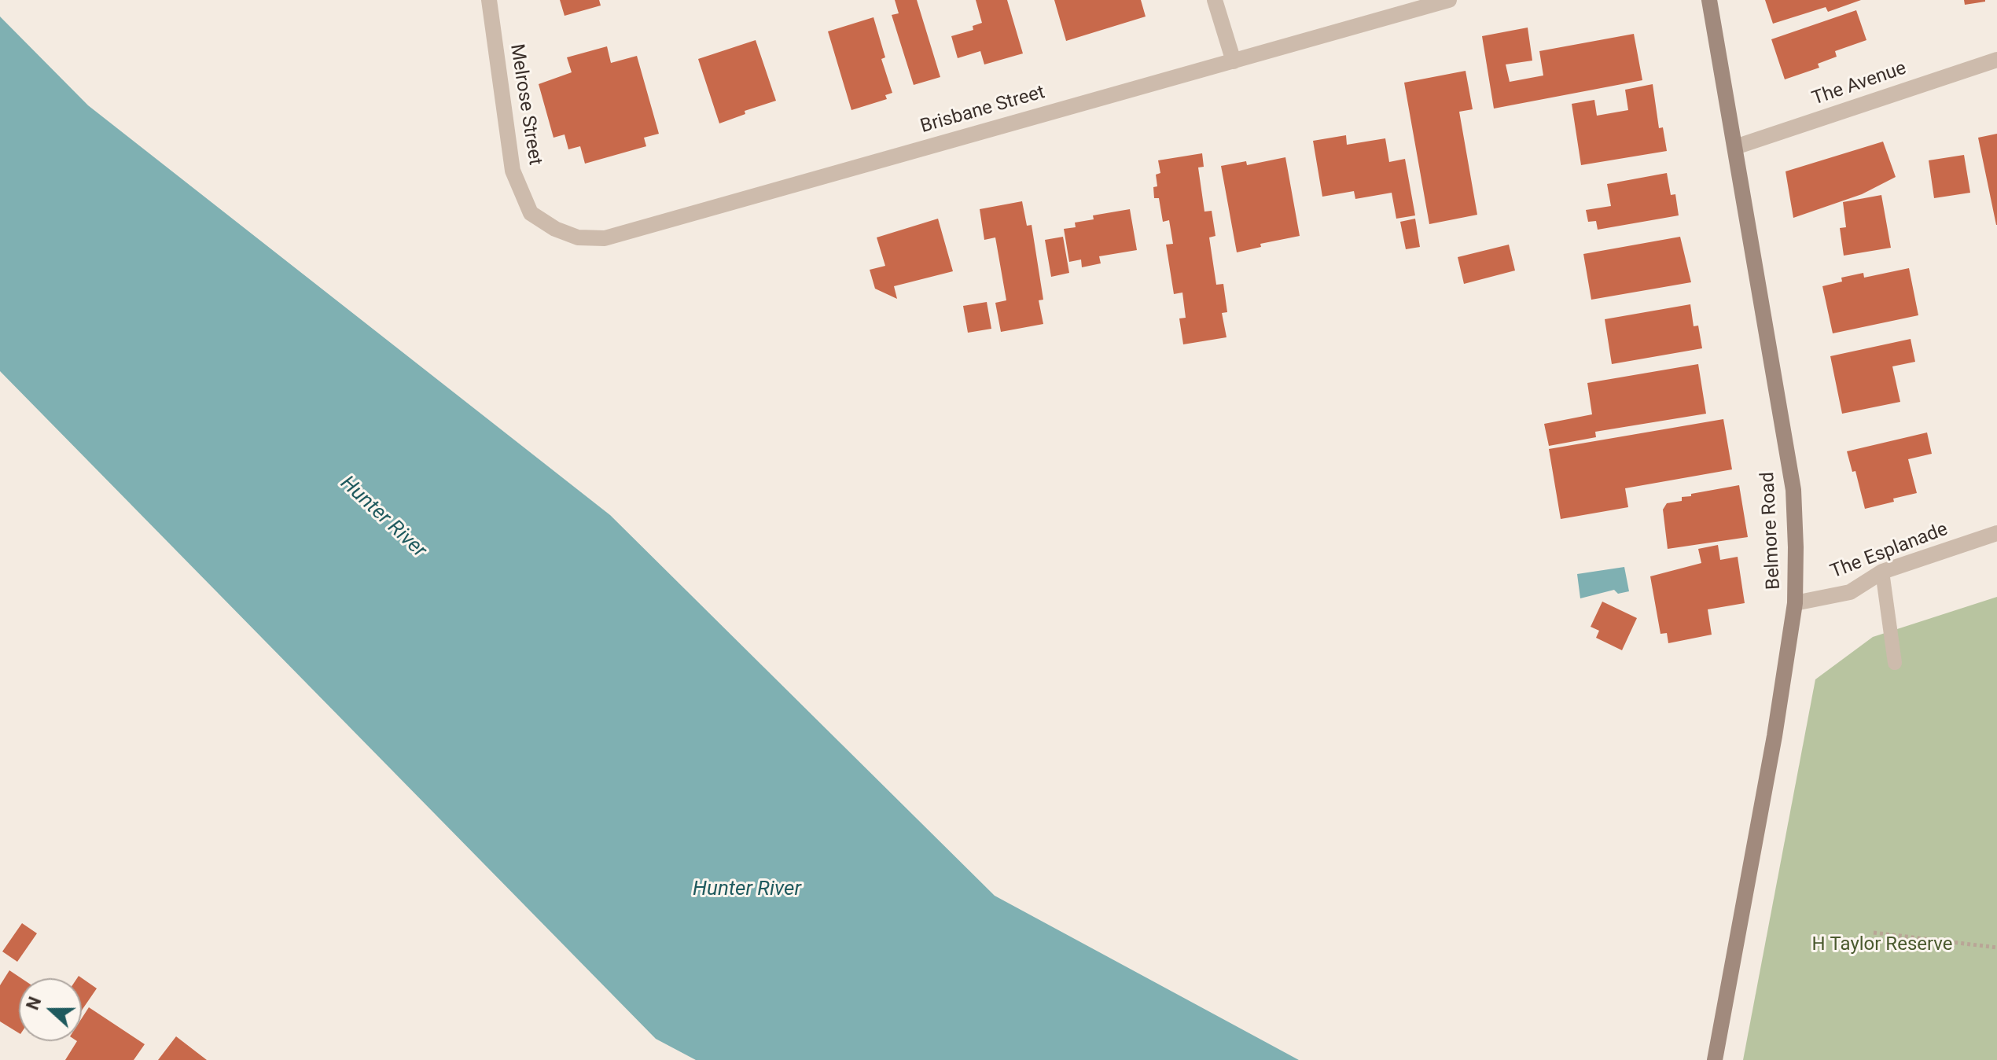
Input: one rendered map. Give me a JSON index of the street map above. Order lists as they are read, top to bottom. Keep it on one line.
{"streets":{"main road":["Belmore Road"],"street":["The Avenue","Melrose Street","Brisbane Street","The Esplanade"]},"crossings":[["The Avenue","Belmore Road"],["Melrose Street","Brisbane Street"],["Belmore Road","The Esplanade"]],"water":["Hunter River"],"parks":["H Taylor Reserve"],"north":"left"}
